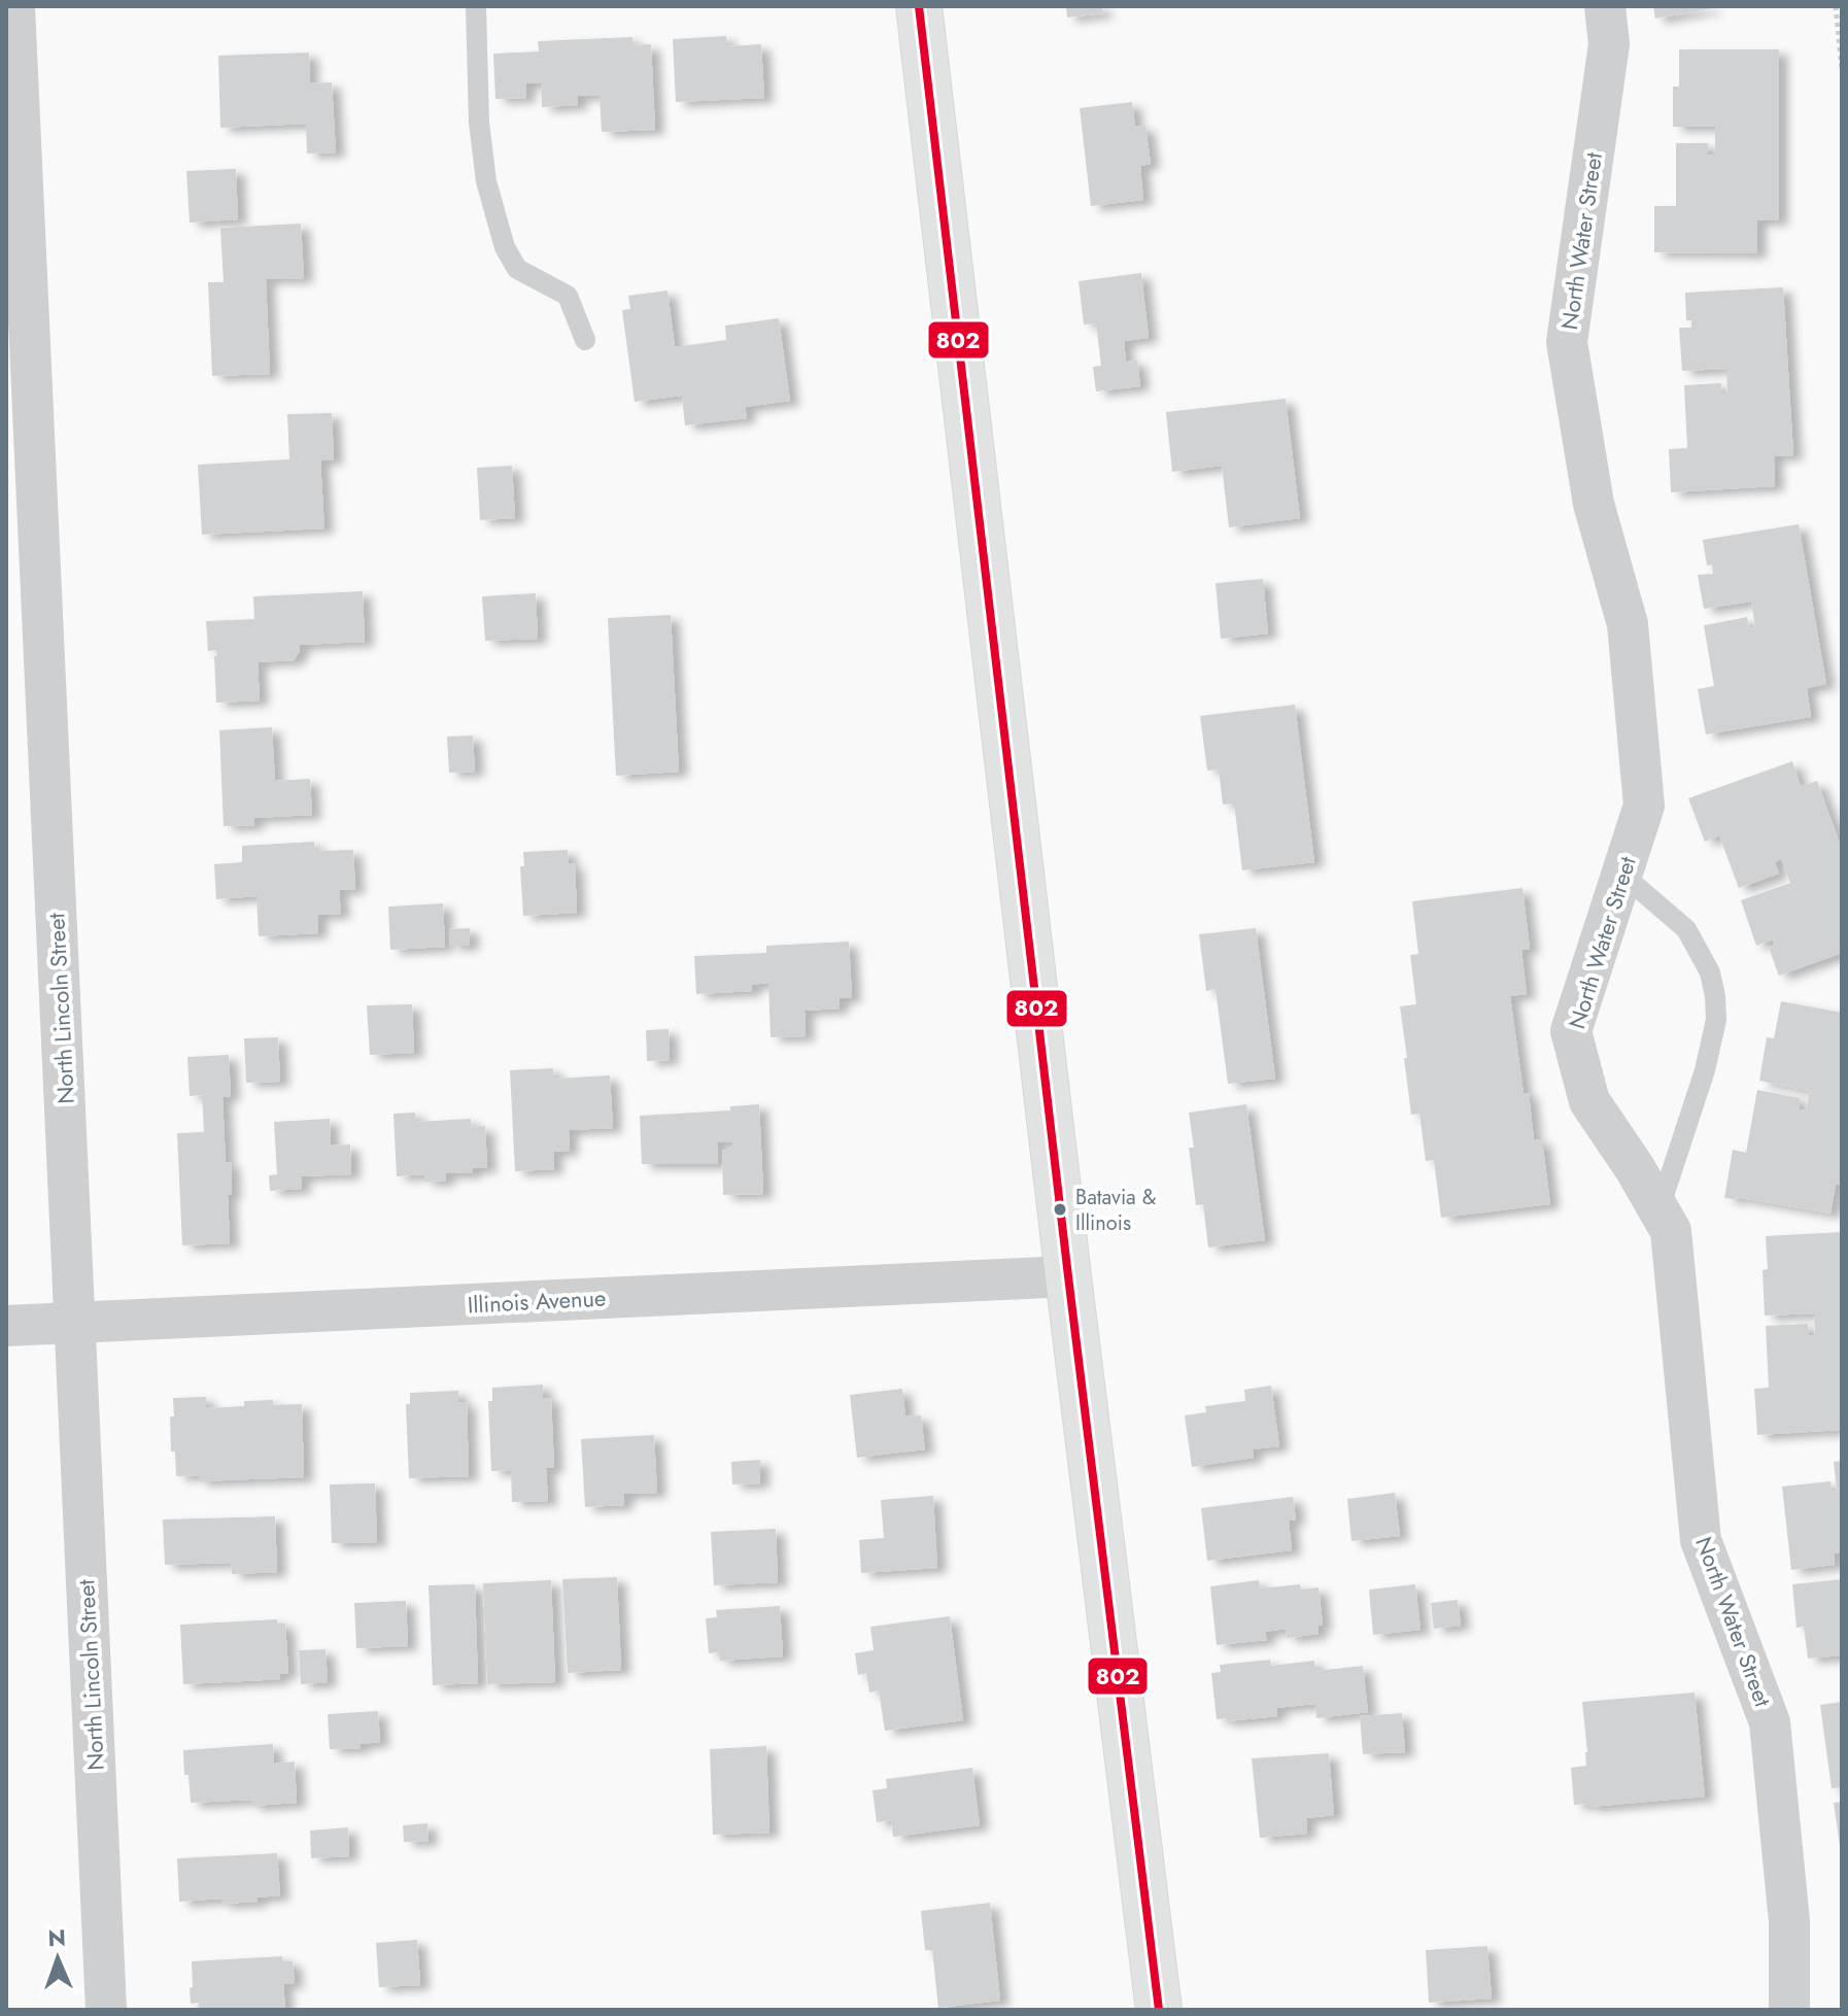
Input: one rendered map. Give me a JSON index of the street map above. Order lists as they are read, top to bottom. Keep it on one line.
{"streets":{"street":["North Water Street","North Lincoln Street","Illinois Avenue"]},"crossings":[["North Lincoln Street","Illinois Avenue"]],"places":["Batavia & Illinois"],"lines":["transit line 802"],"north":"top"}
